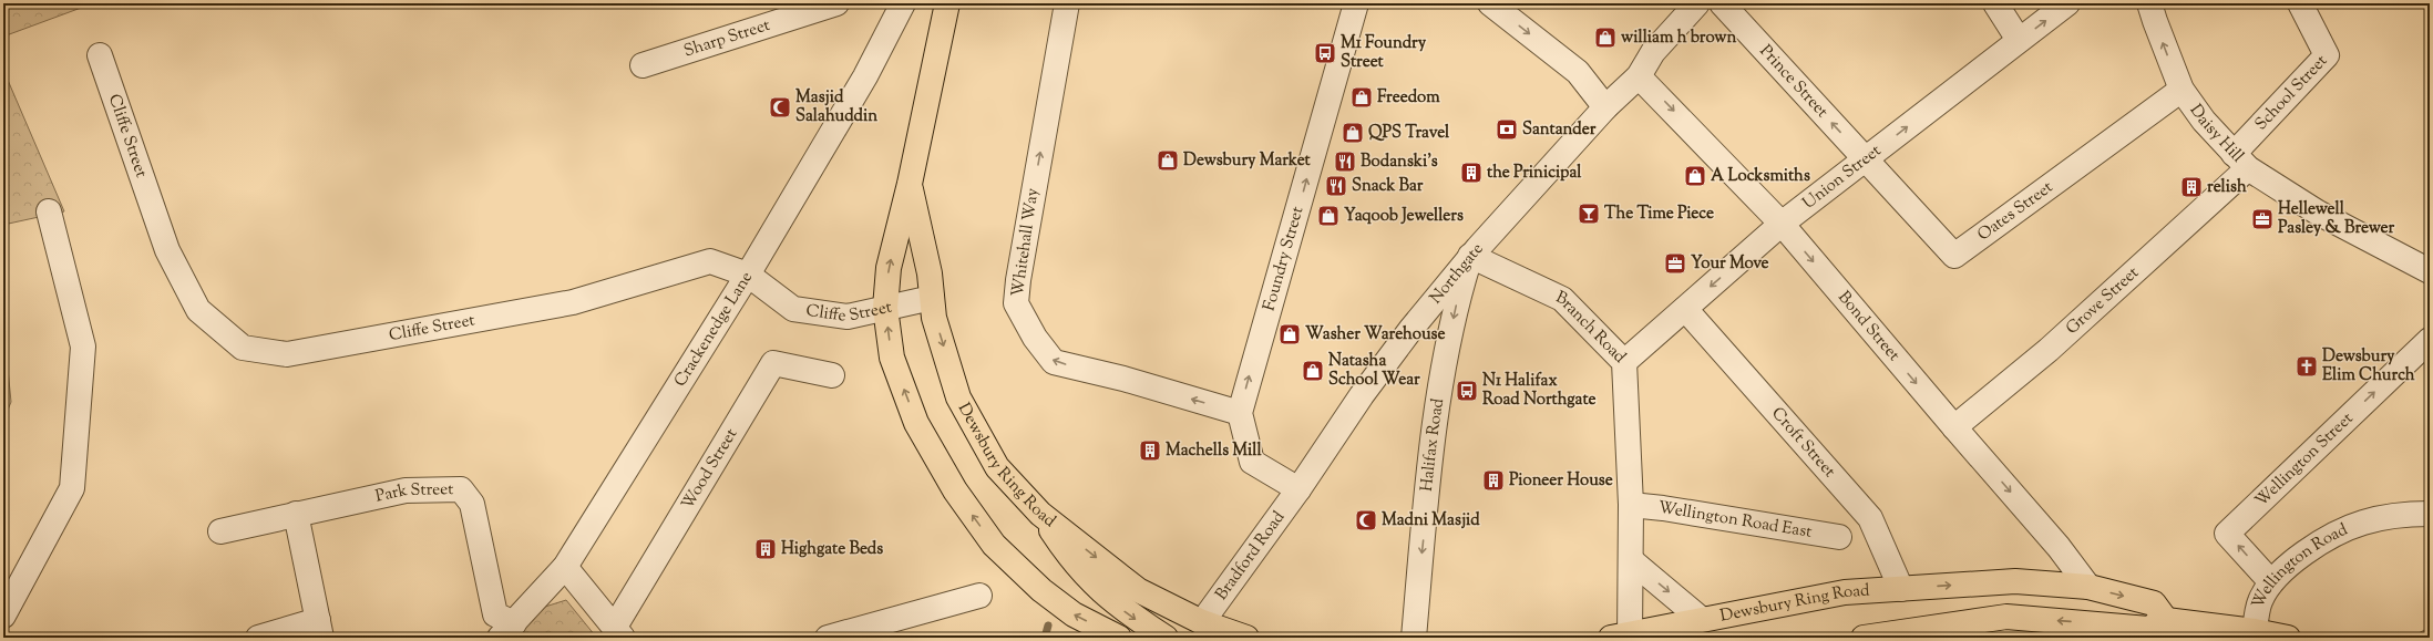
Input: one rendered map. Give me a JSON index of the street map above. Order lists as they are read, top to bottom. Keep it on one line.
{"streets":{"highway":["Dewsbury Ring Road","Wellington Road"],"street":["Sharp Street","Prince Street","School Street","Daisy Hill","Cliffe Street","Union Street","Oates Street","Whitehall Way","Foundry Street","Northgate","Grove Street","Bond Street","Crackenedge Lane","Branch Road","Croft Street","Halifax Road","Wellington Street","Wood Street","Park Street","Wellington Road East","Bradford Road"]},"crossings":[["Prince Street","Union Street"],["Prince Street","Oates Street"],["School Street","Daisy Hill"],["School Street","Grove Street"],["Daisy Hill","Oates Street"],["Daisy Hill","Grove Street"],["Cliffe Street","Crackenedge Lane"],["Cliffe Street","Dewsbury Ring Road"],["Union Street","Oates Street"],["Union Street","Bond Street"],["Union Street","Branch Road"],["Union Street","Croft Street"],["Whitehall Way","Foundry Street"],["Foundry Street","Northgate"],["Foundry Street","Bradford Road"],["Northgate","Bond Street"],["Northgate","Branch Road"],["Northgate","Halifax Road"],["Northgate","Bradford Road"],["Grove Street","Bond Street"],["Crackenedge Lane","Park Street"],["Branch Road","Halifax Road"],["Branch Road","Dewsbury Ring Road"],["Branch Road","Wellington Road East"],["Croft Street","Dewsbury Ring Road"],["Wellington Street","Wellington Road"],["Dewsbury Ring Road","Bradford Road"]],"one_way":["Prince Street","Foundry Street","Bond Street","Halifax Road","Wellington Street"],"places":{"shop":["william h brown","Freedom","QPS Travel","Dewsbury Market","A Locksmiths","Yaqoob Jewellers","Washer Warehouse","Natasha School Wear"],"bus stop":["M1 Foundry Street","N1 Halifax Road Northgate"],"mosque":["Masjid Salahuddin","Madni Masjid"],"bank":["Santander"],"restaurant":["Bodanski's","Snack Bar"],"building":["the Prinicipal","relish","Machells Mill","Pioneer House","Highgate Beds"],"bar":["The Time Piece"],"office":["Hellewell Pasley & Brewer","Your Move"],"church":["Dewsbury Elim Church"]}}
